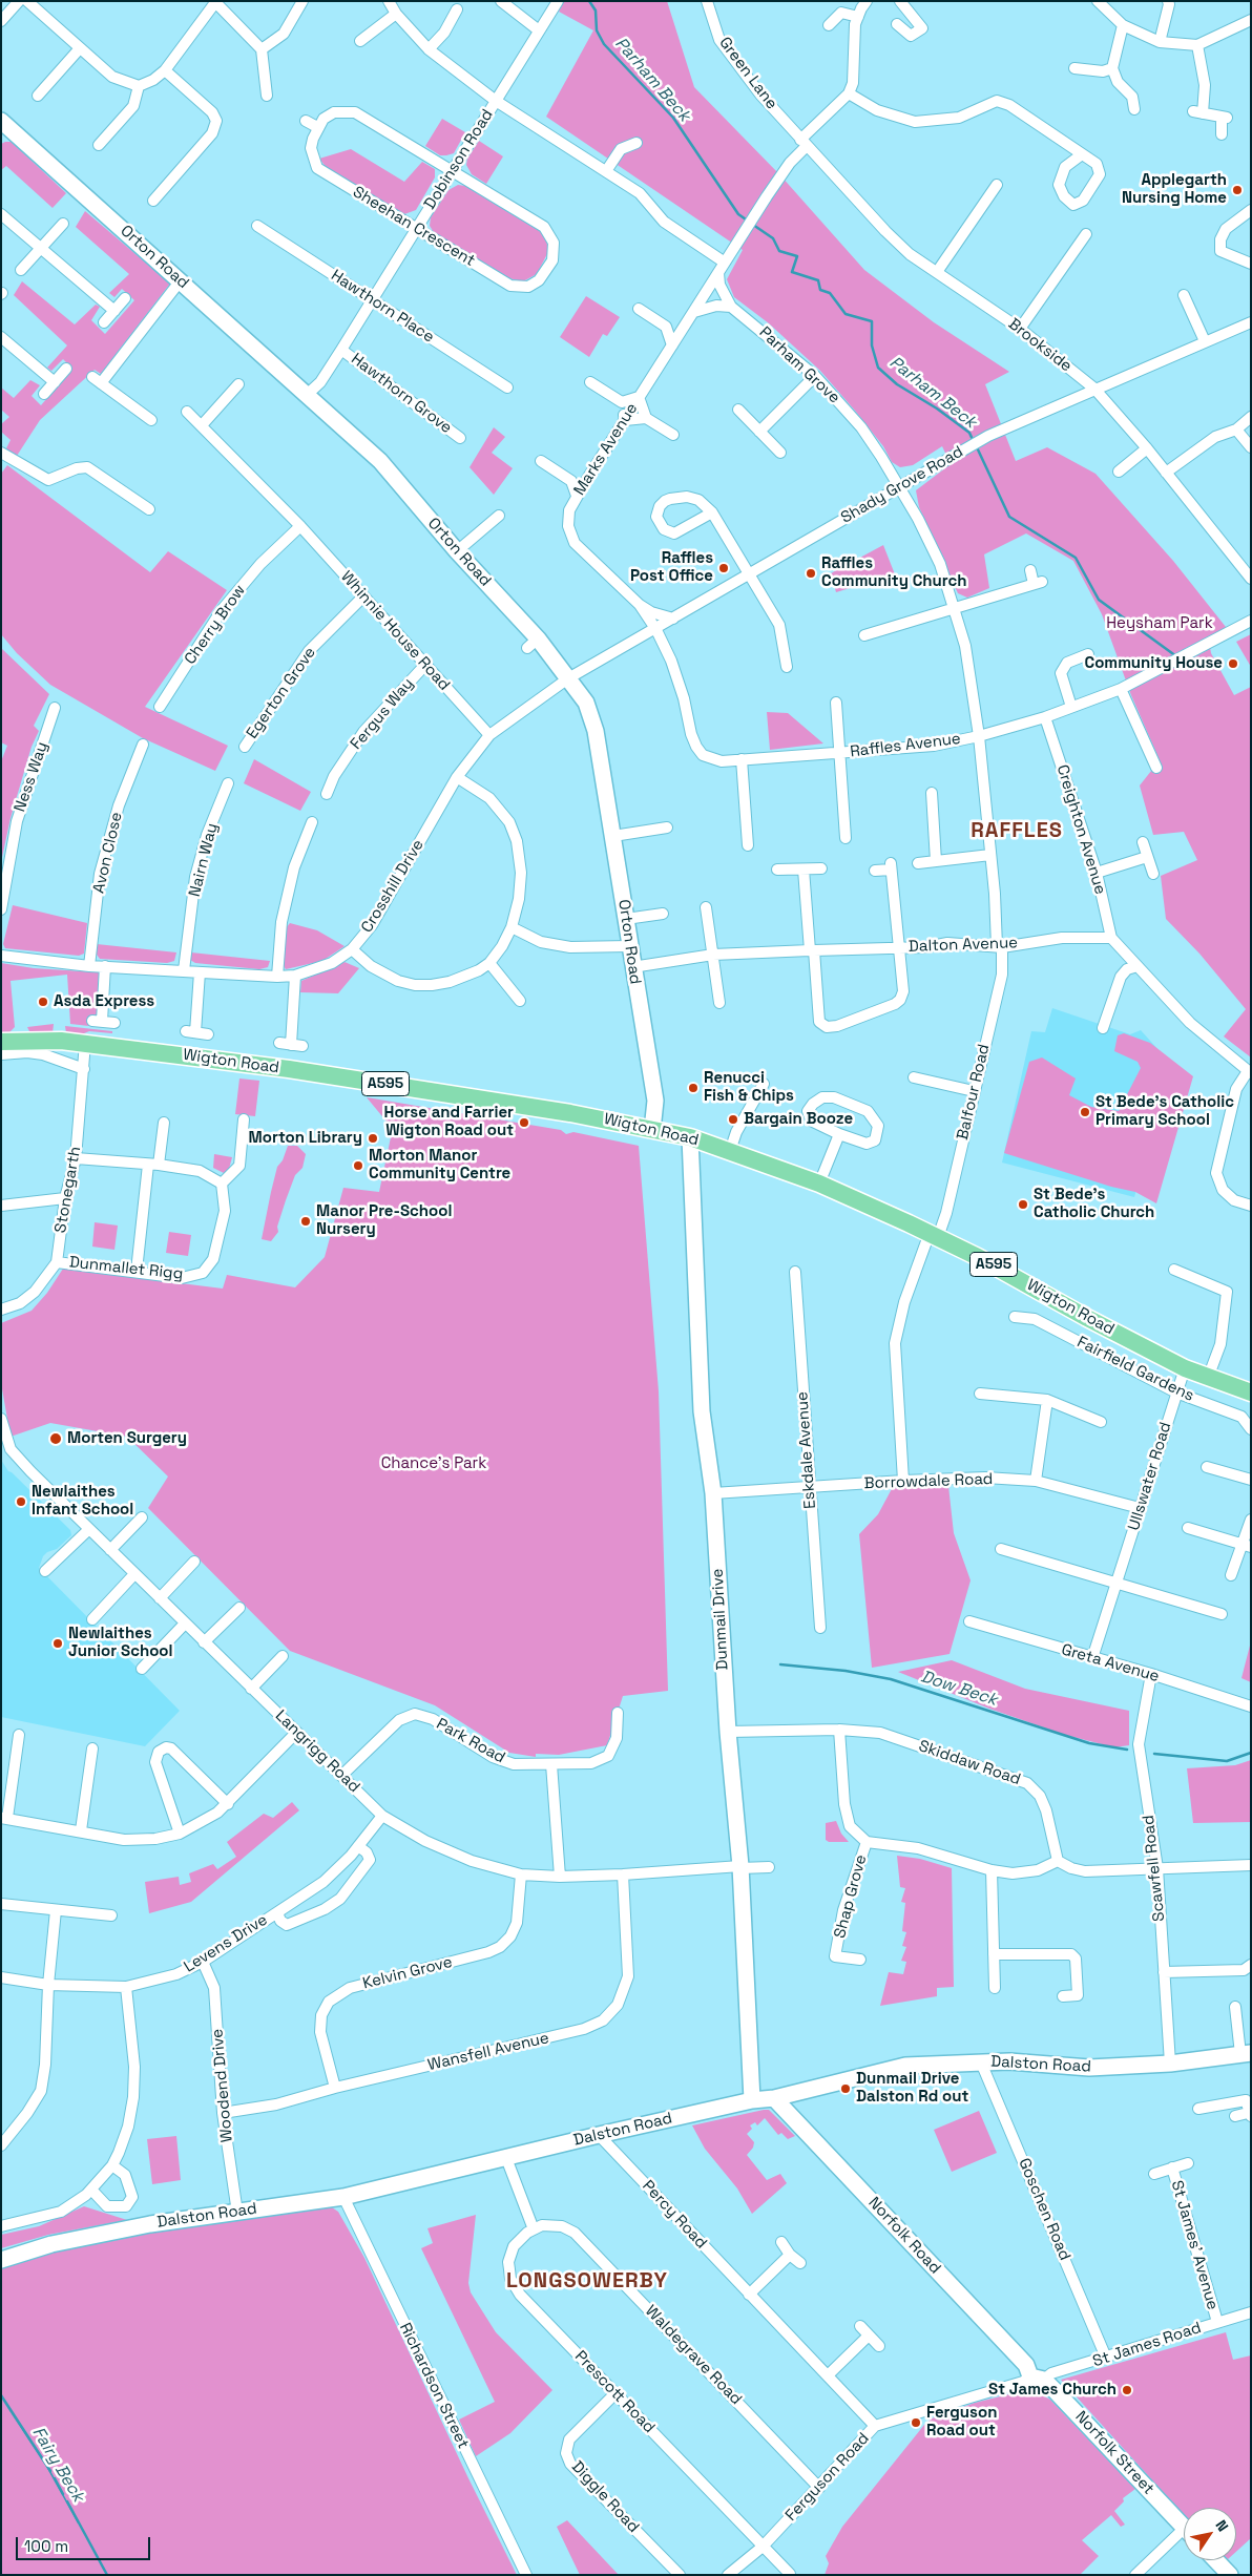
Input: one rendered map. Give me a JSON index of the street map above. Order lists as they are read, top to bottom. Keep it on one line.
{"streets":{"main road":["Wigton Road","A595"],"street":["Green Lane","Dobinson Road","Sheehan Crescent","Orton Road","Hawthorn Place","Brookside","Parham Grove","Hawthorn Grove","Marks Avenue","Shady Grove Road","Cherry Brow","Whinnie House Road","Egerton Grove","Fergus Way","Raffles Avenue","Ness Way","Creighton Avenue","Avon Close","Nairn Way","Crosshill Drive","Dalton Avenue","Balfour Road","Stonegarth","Dunmallet Rigg","Fairfield Gardens","Eskdale Avenue","Ullswater Road","Borrowdale Road","Dunmail Drive","Greta Avenue","Park Road","Langrigg Road","Skiddaw Road","Scawfell Road","Shap Grove","Levens Drive","Kelvin Grove","Wansfell Avenue","Dalston Road","Woodend Drive","Goschen Road","Percy Road","Norfolk Road","St James' Avenue","St James Road","Waldegrave Road","Richardson Street","Prescott Road","Norfolk Street","Ferguson Road","Diggle Road"]},"crossings":[["Green Lane","Brookside"],["Green Lane","Marks Avenue"],["Dobinson Road","Sheehan Crescent"],["Dobinson Road","Orton Road"],["Dobinson Road","Hawthorn Place"],["Dobinson Road","Hawthorn Grove"],["Orton Road","Shady Grove Road"],["Orton Road","Crosshill Drive"],["Orton Road","Dalton Avenue"],["Orton Road","Wigton Road"],["Brookside","Marks Avenue"],["Brookside","Shady Grove Road"],["Parham Grove","Marks Avenue"],["Parham Grove","Shady Grove Road"],["Parham Grove","Raffles Avenue"],["Parham Grove","Balfour Road"],["Marks Avenue","Shady Grove Road"],["Marks Avenue","Raffles Avenue"],["Shady Grove Road","Raffles Avenue"],["Shady Grove Road","Crosshill Drive"],["Cherry Brow","Whinnie House Road"],["Whinnie House Road","Egerton Grove"],["Whinnie House Road","Fergus Way"],["Whinnie House Road","Crosshill Drive"],["Raffles Avenue","Creighton Avenue"],["Raffles Avenue","Balfour Road"],["Creighton Avenue","Dalton Avenue"],["Avon Close","Crosshill Drive"],["Nairn Way","Crosshill Drive"],["Dalton Avenue","Balfour Road"],["Wigton Road","Balfour Road"],["Wigton Road","Stonegarth"],["Wigton Road","Ullswater Road"],["Wigton Road","Dunmail Drive"],["Balfour Road","Borrowdale Road"],["Stonegarth","Dunmallet Rigg"],["Fairfield Gardens","Ullswater Road"],["Eskdale Avenue","Borrowdale Road"],["Ullswater Road","Borrowdale Road"],["Ullswater Road","Greta Avenue"],["Borrowdale Road","Dunmail Drive"],["Dunmail Drive","Langrigg Road"],["Dunmail Drive","Skiddaw Road"],["Dunmail Drive","Dalston Road"],["Greta Avenue","Scawfell Road"],["Park Road","Langrigg Road"],["Langrigg Road","Levens Drive"],["Langrigg Road","Kelvin Grove"],["Langrigg Road","Wansfell Avenue"],["Scawfell Road","Dalston Road"],["Levens Drive","Woodend Drive"],["Kelvin Grove","Wansfell Avenue"],["Wansfell Avenue","Woodend Drive"],["Dalston Road","Woodend Drive"],["Dalston Road","Goschen Road"],["Dalston Road","Percy Road"],["Dalston Road","Norfolk Road"],["Dalston Road","Richardson Street"],["Goschen Road","St James Road"],["Percy Road","Ferguson Road"],["Norfolk Road","St James Road"],["Norfolk Road","Norfolk Street"],["Norfolk Road","Ferguson Road"],["St James' Avenue","St James Road"],["St James Road","Norfolk Street"],["St James Road","Ferguson Road"],["Waldegrave Road","Prescott Road"],["Waldegrave Road","Ferguson Road"],["Prescott Road","Ferguson Road"],["Prescott Road","Diggle Road"],["Norfolk Street","Ferguson Road"]],"districts":["RAFFLES","LONGSOWERBY"],"water":["Parham Beck","Dow Beck","Fairy Beck"],"parks":["Heysham Park","Chance's Park"],"places":["Applegarth Nursing Home","Raffles Post Office","Raffles Community Church","Community House","Asda Express","Renucci Fish & Chips","St Bede's Catholic Primary School","Bargain Booze","Horse and Farrier Wigton Road out","Morton Library","Morton Manor Community Centre","St Bede's Catholic Church","Manor Pre-School Nursery","Morten Surgery","Newlaithes Infant School","Newlaithes Junior School","Dunmail Drive Dalston Rd out","St James Church","Ferguson Road out"],"scale_bar":"100 m","north":"top right"}
